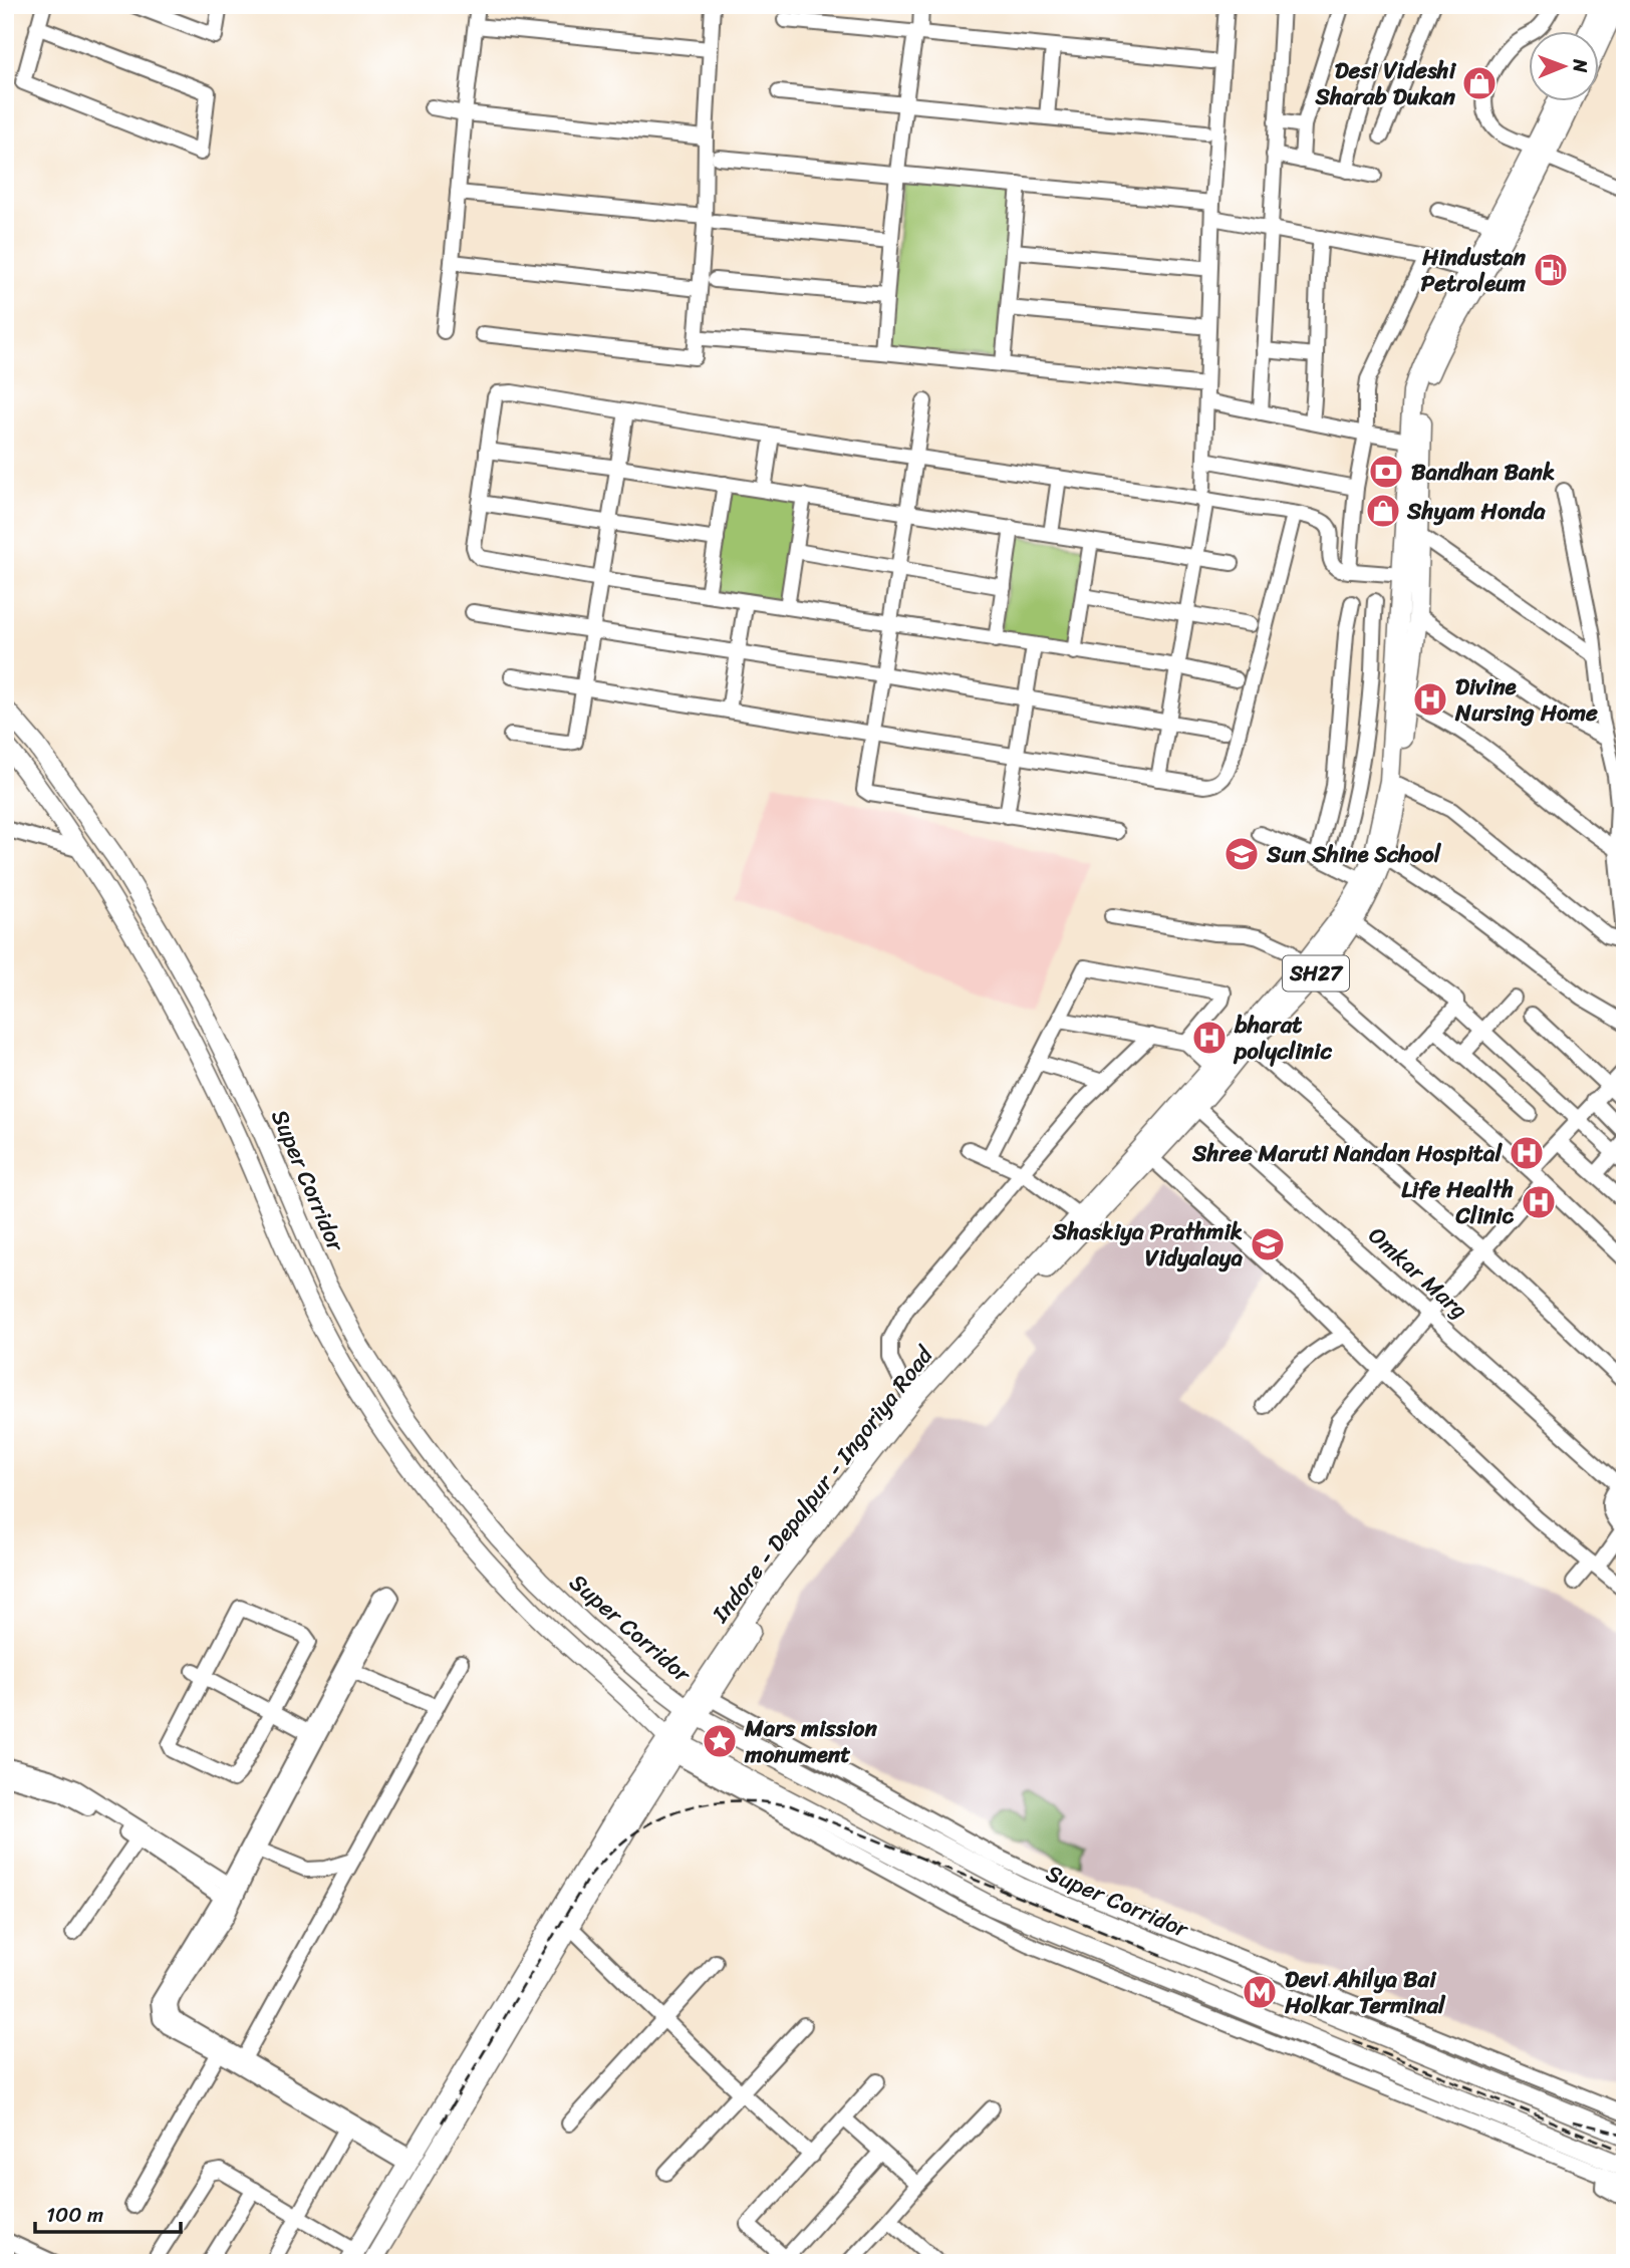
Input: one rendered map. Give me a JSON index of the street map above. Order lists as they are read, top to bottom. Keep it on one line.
{"streets":{"main road":["SH27","Super Corridor","Indore - Depalpur - Ingoriya Road"],"street":["Omkar Marg"]},"crossings":[["Super Corridor","Indore - Depalpur - Ingoriya Road"],["Omkar Marg","Indore - Depalpur - Ingoriya Road"]],"places":{"shop":["Desi Videshi Sharab Dukan","Shyam Honda"],"fuel station":["Hindustan Petroleum"],"bank":["Bandhan Bank"],"hospital":["Divine Nursing Home","bharat polyclinic","Shree Maruti Nandan Hospital","Life Health Clinic"],"school or university":["Sun Shine School","Shaskiya Prathmik Vidyalaya"],"place":["Mars mission monument"],"metro station":["Devi Ahilya Bai Holkar Terminal"]},"scale_bar":"100 m","north":"right"}
